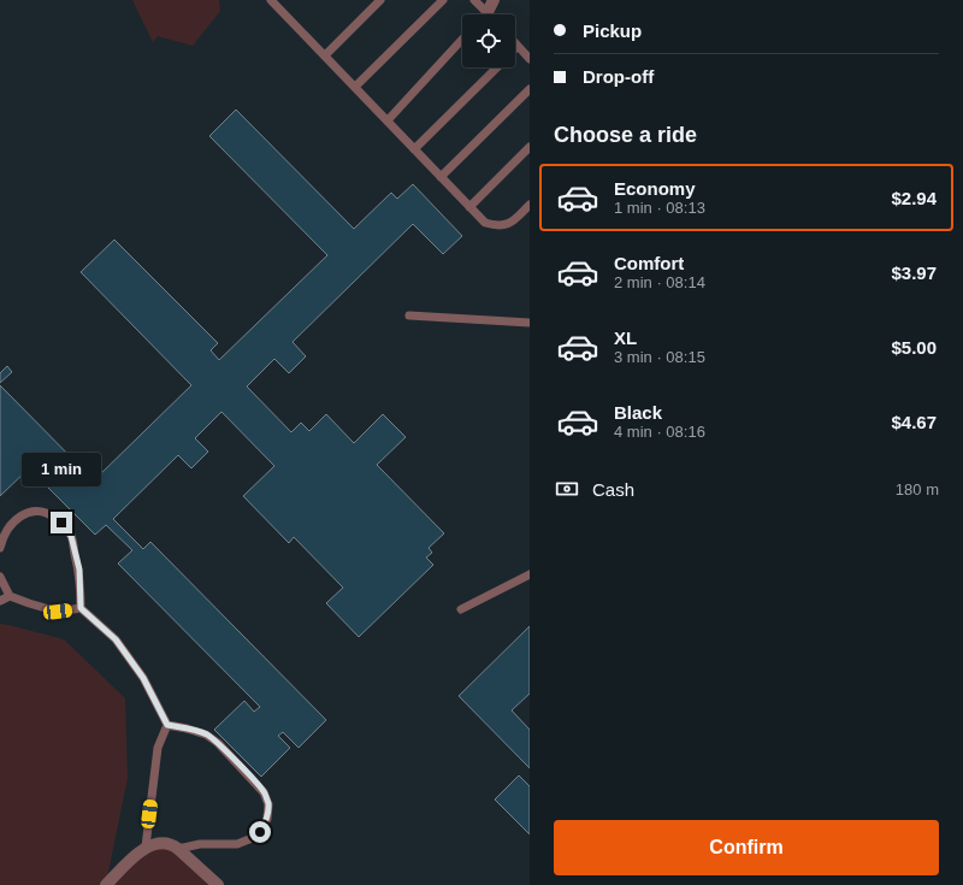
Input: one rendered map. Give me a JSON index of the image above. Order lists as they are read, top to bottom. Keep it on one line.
{"page":{"banner":["Pickup","Drop-off"],"heading":"Choose a ride","list":[{"name":"Economy","note":"1 min · 08:13","value":"$2.94"},{"name":"Comfort","note":"2 min · 08:14","value":"$3.97"},{"name":"XL","note":"3 min · 08:15","value":"$5.00"},{"name":"Black","note":"4 min · 08:16","value":"$4.67"}],"bubble":"1 min","pay":["Cash","180 m"],"buttons":"Confirm"}}
